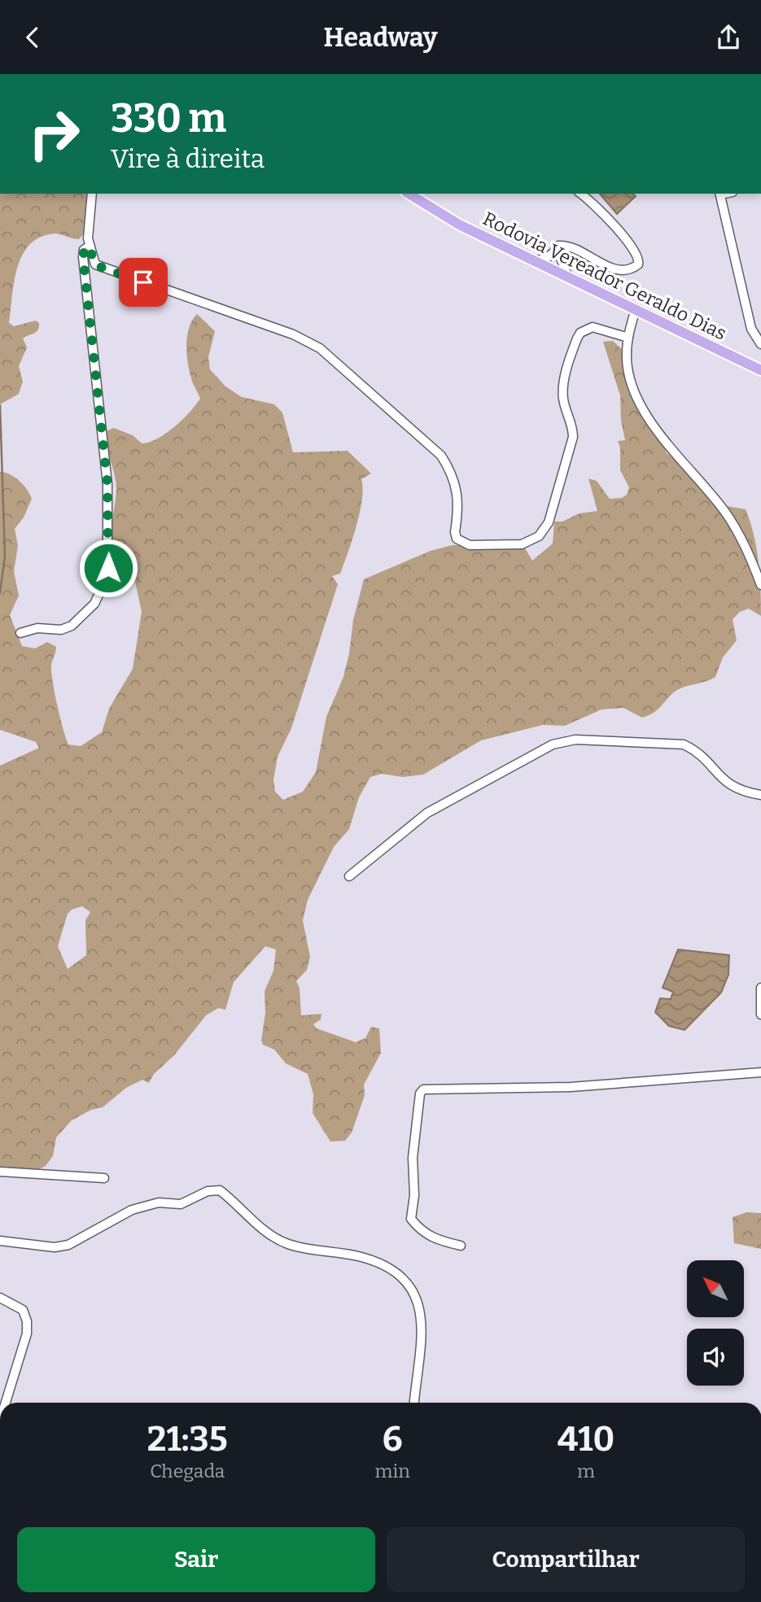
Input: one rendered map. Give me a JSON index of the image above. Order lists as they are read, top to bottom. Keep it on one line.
{"streets":{"main road":["Rodovia Vereador Geraldo Dias"]},"north":"top left","page":{"header":"Headway","turn":["330 m","Vire à direita"],"eta":["21:35","Chegada","6","min","410","m"],"buttons":["Sair","Compartilhar"]}}
